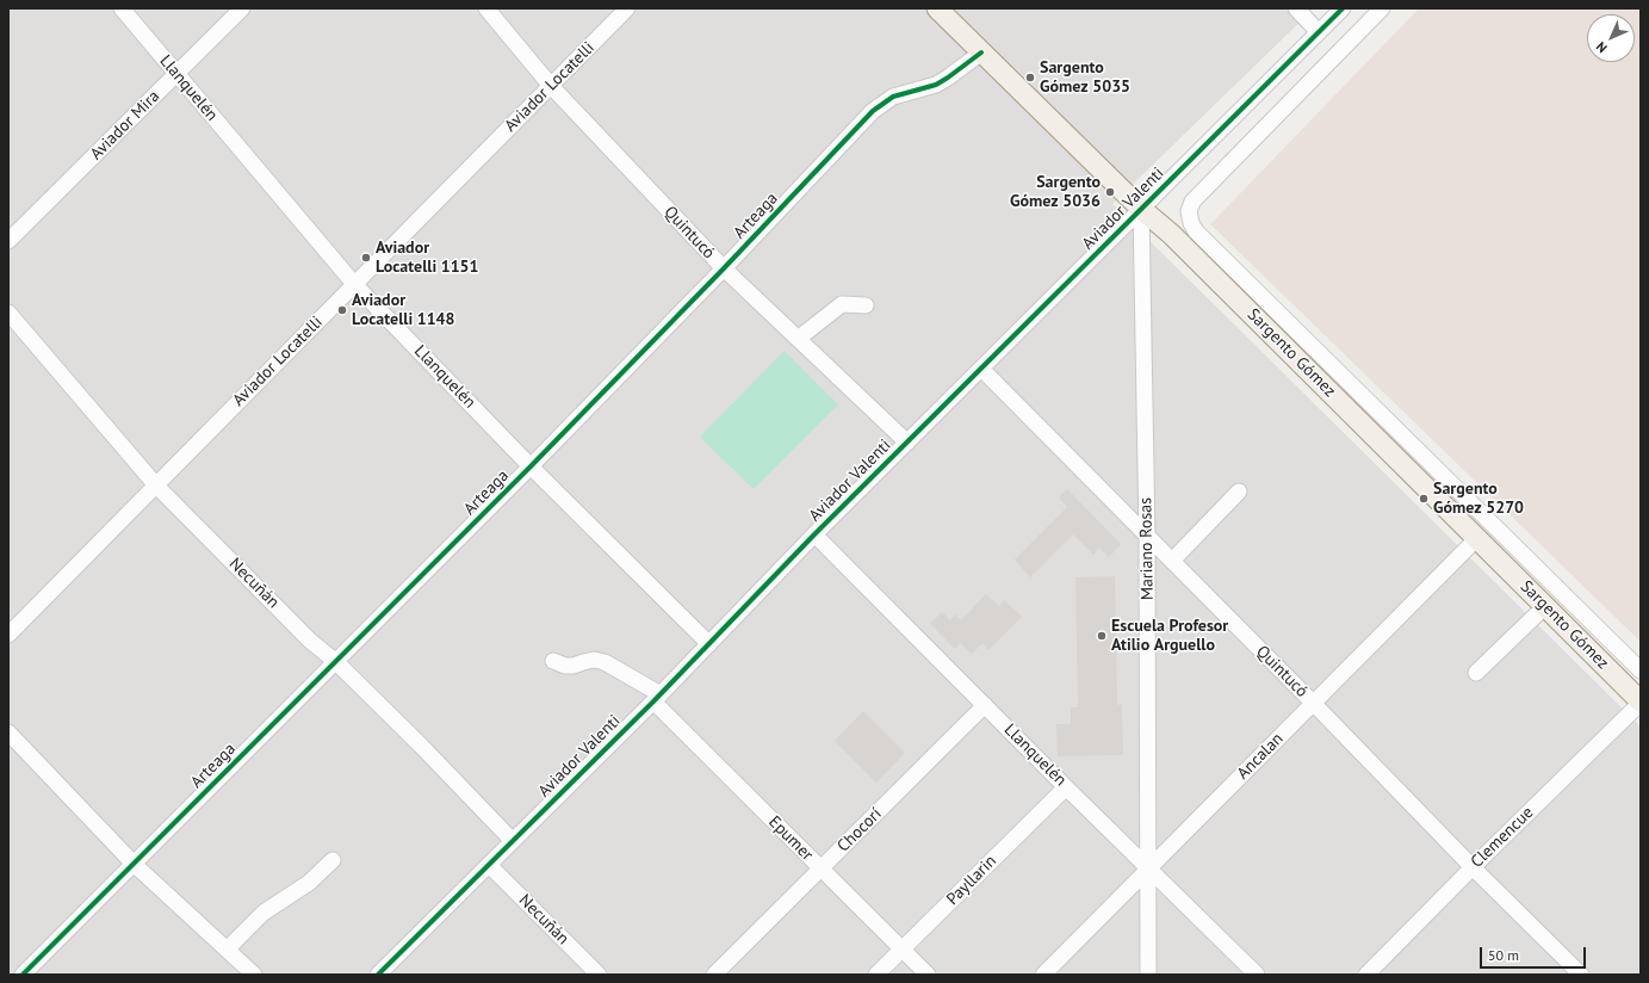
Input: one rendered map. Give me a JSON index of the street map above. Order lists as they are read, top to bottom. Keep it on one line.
{"streets":{"main road":["Sargento Gómez"],"street":["Aviador Locatelli","Llanquelén","Aviador Mira","Aviador Valenti","Arteaga","Quintucó","Mariano Rosas","Necuñán","Ancalan","Chocorí","Clemencue","Epumer","Payllarin"]},"crossings":[["Aviador Locatelli","Llanquelén"],["Aviador Locatelli","Quintucó"],["Aviador Locatelli","Necuñán"],["Llanquelén","Aviador Mira"],["Llanquelén","Aviador Valenti"],["Llanquelén","Arteaga"],["Llanquelén","Mariano Rosas"],["Llanquelén","Ancalan"],["Llanquelén","Chocorí"],["Llanquelén","Payllarin"],["Aviador Valenti","Quintucó"],["Aviador Valenti","Sargento Gómez"],["Aviador Valenti","Mariano Rosas"],["Aviador Valenti","Necuñán"],["Aviador Valenti","Epumer"],["Arteaga","Quintucó"],["Arteaga","Sargento Gómez"],["Arteaga","Necuñán"],["Quintucó","Mariano Rosas"],["Quintucó","Ancalan"],["Quintucó","Clemencue"],["Sargento Gómez","Mariano Rosas"],["Sargento Gómez","Ancalan"],["Sargento Gómez","Clemencue"],["Mariano Rosas","Ancalan"],["Chocorí","Epumer"],["Epumer","Payllarin"]],"places":["Sargento Gómez 5035","Sargento Gómez 5036","Aviador Locatelli 1151","Aviador Locatelli 1148","Sargento Gómez 5270","Escuela Profesor Atilio Arguello"],"scale_bar":"50 m","north":"bottom left"}
